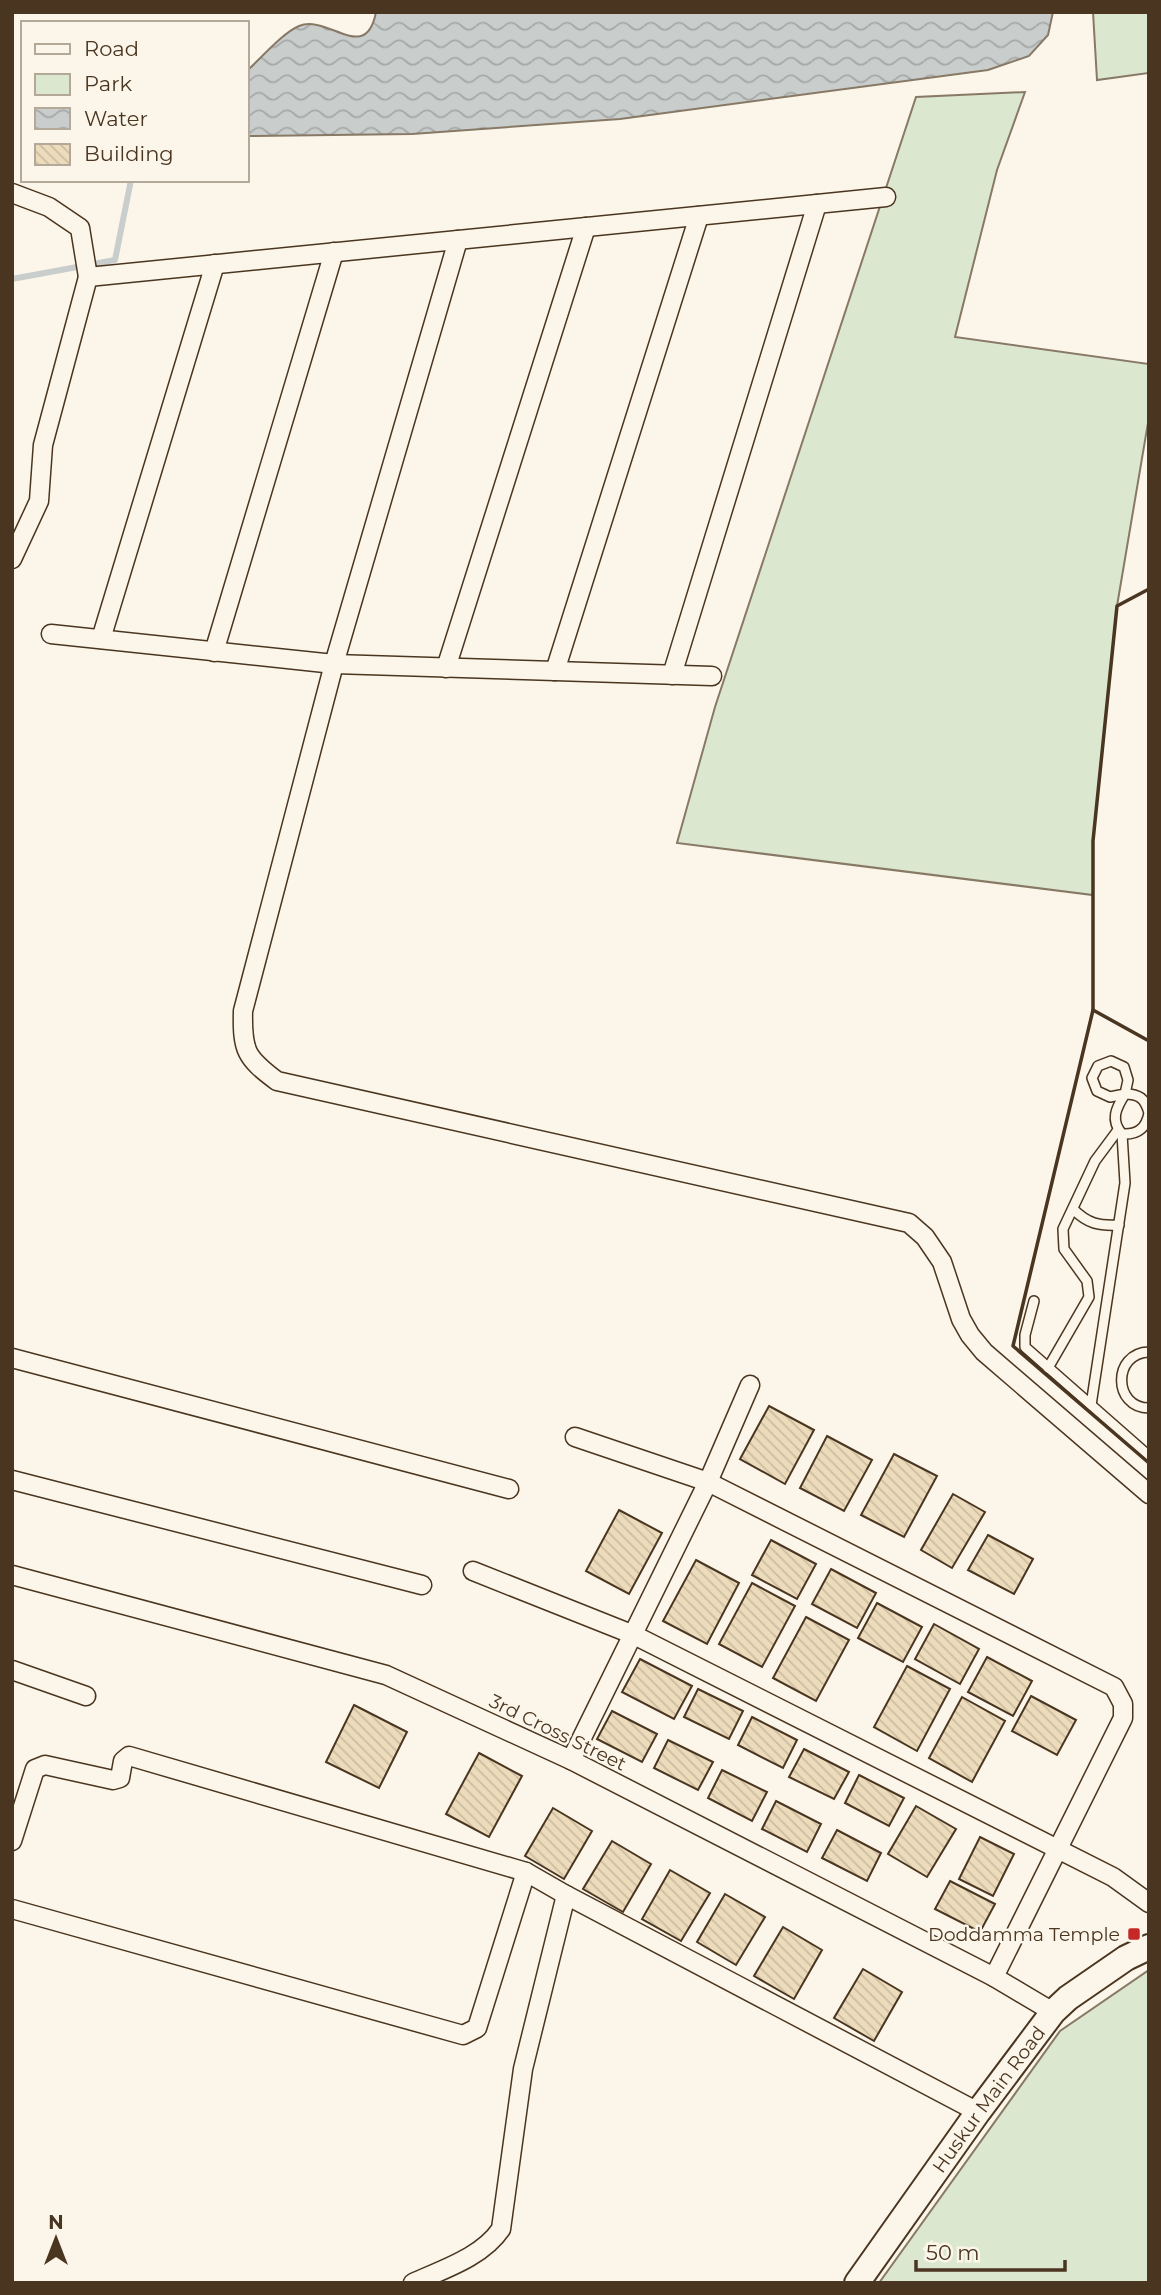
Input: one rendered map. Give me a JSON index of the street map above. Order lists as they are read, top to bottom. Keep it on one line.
{"streets":{"main road":["Huskur Main Road"],"street":["3rd Cross Street"]},"crossings":[["3rd Cross Street","Huskur Main Road"]],"places":{"transit":["Doddamma Temple"]},"legend":["Road","Park","Water","Building"],"scale_bar":"50 m","north":"top"}
